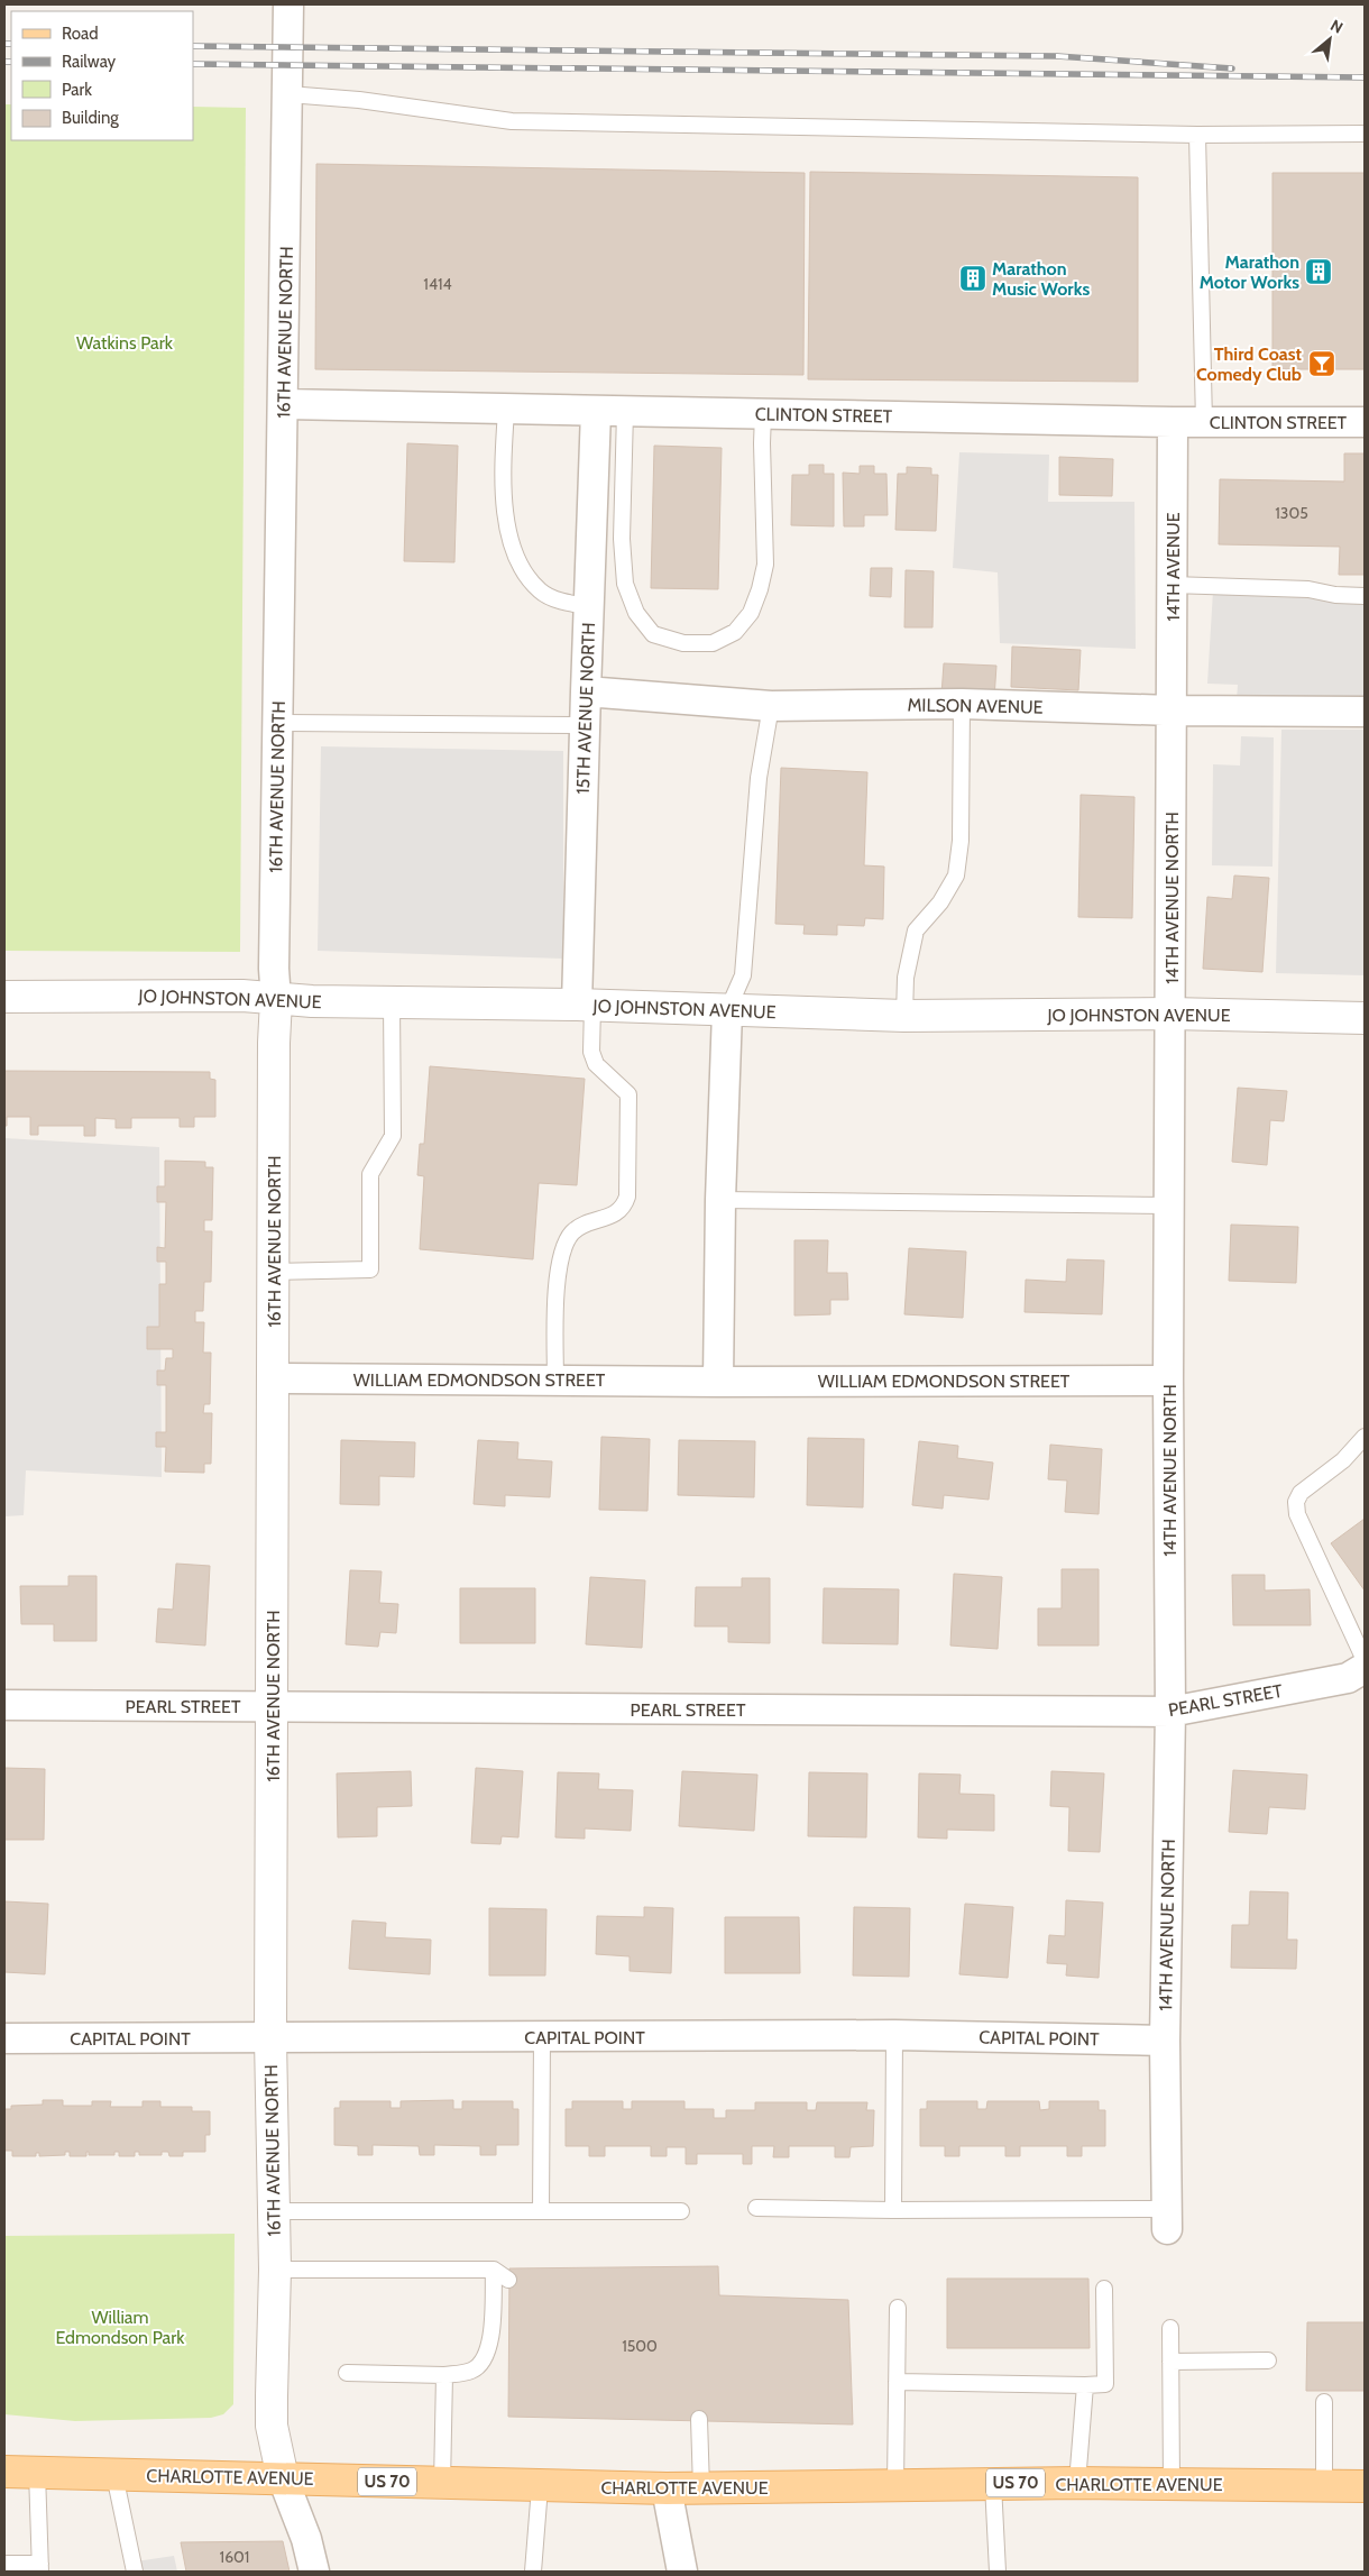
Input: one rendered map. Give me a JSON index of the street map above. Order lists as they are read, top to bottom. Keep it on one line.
{"streets":{"main road":["CHARLOTTE AVENUE","US 70"],"street":["16TH AVENUE NORTH","CLINTON STREET","14TH AVENUE","MILSON AVENUE","15TH AVENUE NORTH","14TH AVENUE NORTH","JO JOHNSTON AVENUE","WILLIAM EDMONDSON STREET","PEARL STREET","CAPITAL POINT"]},"crossings":[["16TH AVENUE NORTH","CLINTON STREET"],["16TH AVENUE NORTH","JO JOHNSTON AVENUE"],["16TH AVENUE NORTH","WILLIAM EDMONDSON STREET"],["16TH AVENUE NORTH","PEARL STREET"],["16TH AVENUE NORTH","CAPITAL POINT"],["16TH AVENUE NORTH","CHARLOTTE AVENUE"],["CLINTON STREET","14TH AVENUE"],["CLINTON STREET","15TH AVENUE NORTH"],["14TH AVENUE","MILSON AVENUE"],["14TH AVENUE","14TH AVENUE NORTH"],["MILSON AVENUE","15TH AVENUE NORTH"],["MILSON AVENUE","14TH AVENUE NORTH"],["15TH AVENUE NORTH","JO JOHNSTON AVENUE"],["14TH AVENUE NORTH","JO JOHNSTON AVENUE"],["14TH AVENUE NORTH","WILLIAM EDMONDSON STREET"],["14TH AVENUE NORTH","PEARL STREET"],["14TH AVENUE NORTH","CAPITAL POINT"]],"parks":["Watkins Park","William Edmondson Park"],"places":{"building":["Marathon Motor Works","Marathon Music Works"],"bar":["Third Coast Comedy Club"]},"house_numbers":["1414","1305","1500","1601"],"legend":["Road","Railway","Park","Building"],"north":"top right"}
